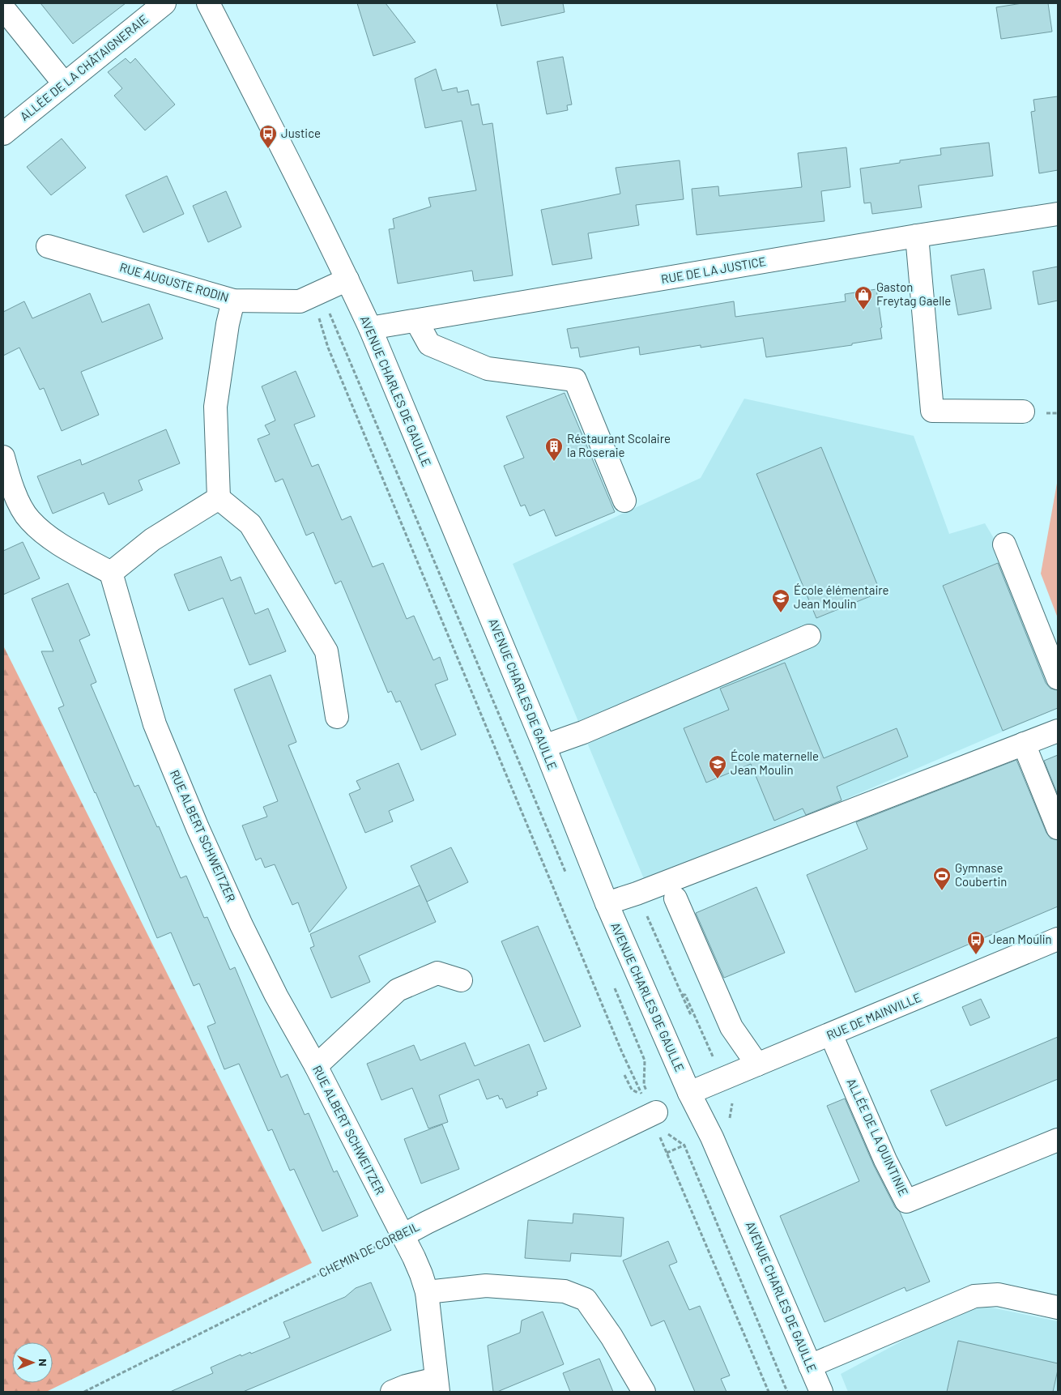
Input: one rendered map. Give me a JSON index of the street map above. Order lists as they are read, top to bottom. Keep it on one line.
{"streets":{"street":["ALLÉE DE LA CHÂTAIGNERAIE","RUE DE LA JUSTICE","RUE AUGUSTE RODIN","AVENUE CHARLES DE GAULLE","RUE ALBERT SCHWEITZER","RUE DE MAINVILLE","ALLÉE DE LA QUINTINIE","CHEMIN DE CORBEIL"]},"crossings":[["RUE DE LA JUSTICE","AVENUE CHARLES DE GAULLE"],["RUE AUGUSTE RODIN","AVENUE CHARLES DE GAULLE"],["AVENUE CHARLES DE GAULLE","RUE DE MAINVILLE"],["RUE ALBERT SCHWEITZER","CHEMIN DE CORBEIL"],["RUE DE MAINVILLE","ALLÉE DE LA QUINTINIE"]],"places":{"bus stop":["Justice","Jean Moulin"],"shop":["Gaston Freytag Gaelle"],"building":["Réstaurant Scolaire la Roseraie"],"school or university":["École élémentaire Jean Moulin","École maternelle Jean Moulin"],"sports":["Gymnase Coubertin"]},"north":"right"}
